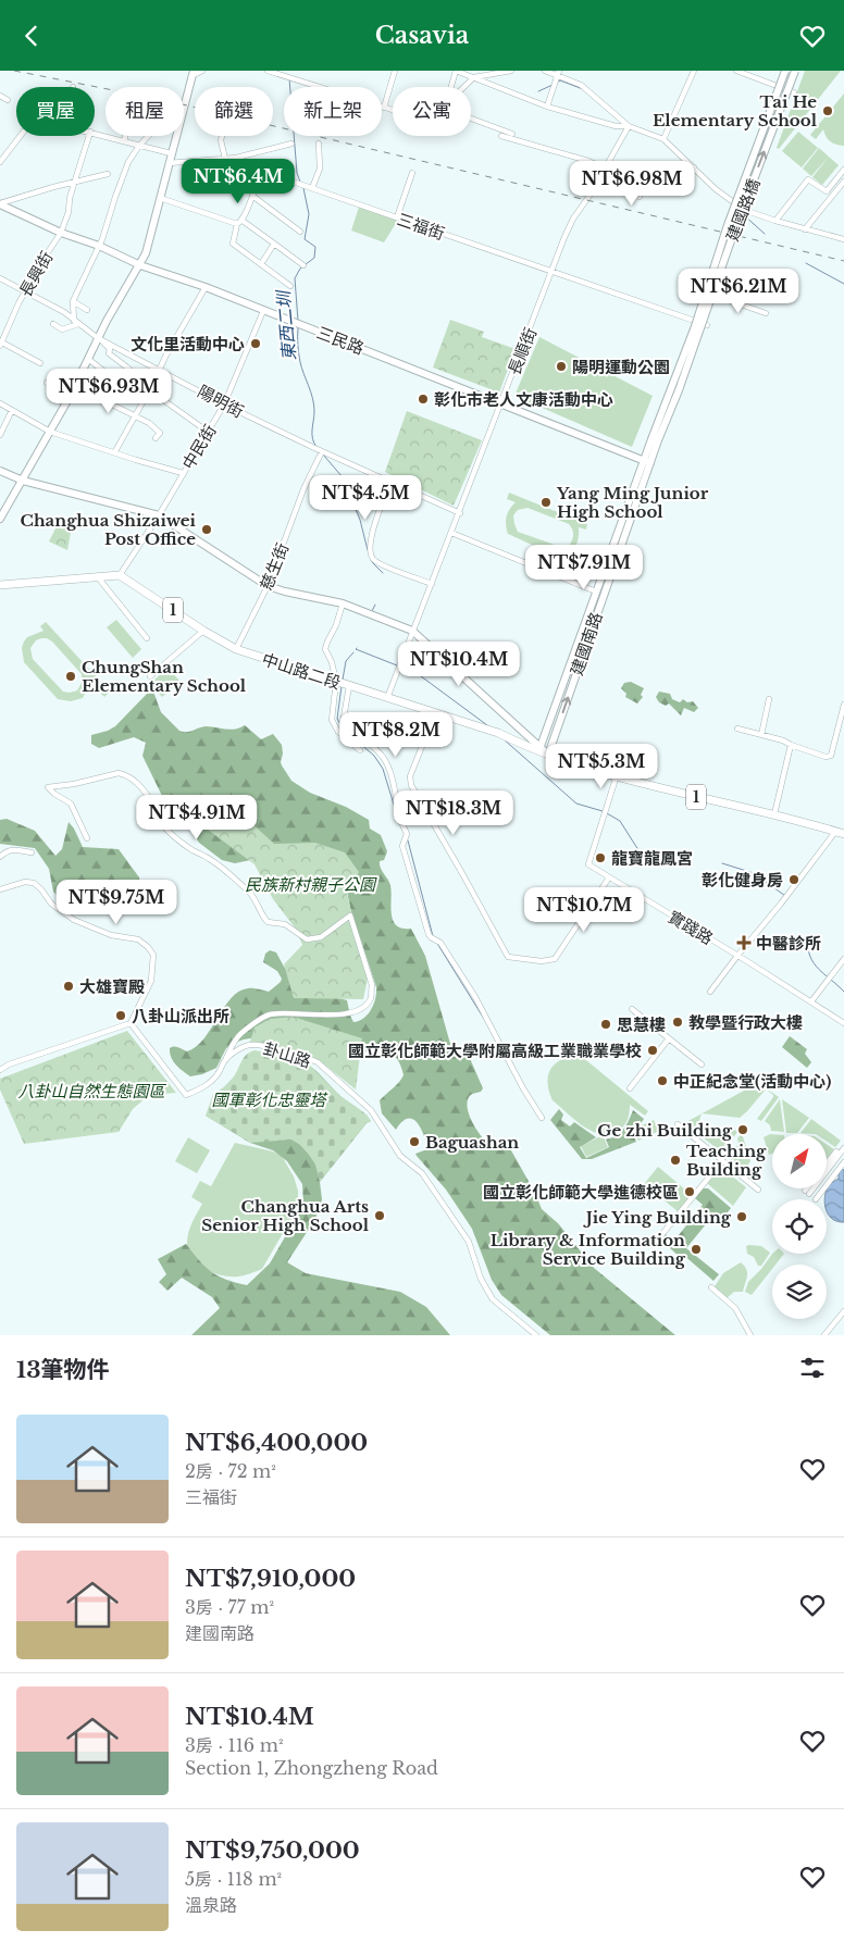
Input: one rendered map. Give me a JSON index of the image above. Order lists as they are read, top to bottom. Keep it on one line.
{"streets":{"main road":["1","中山路二段"],"street":["建國路橋","三福街","長興街","三民路","長順街","陽明街","中民街","慈生街","建國南路","實踐路","卦山路"]},"crossings":[["建國路橋","建國南路"],["三福街","長順街"],["長興街","三民路"],["長興街","陽明街"],["三民路","長順街"],["三民路","中民街"],["三民路","建國南路"],["長順街","陽明街"],["長順街","中山路二段"],["陽明街","中民街"],["陽明街","慈生街"],["中民街","中山路二段"],["慈生街","中山路二段"],["1","建國南路"],["1","中山路二段"],["1","實踐路"],["建國南路","中山路二段"]],"water":["東西二圳"],"parks":["民族新村親子公園","八卦山自然生態園區","國軍彰化忠靈塔"],"places":{"other":["Tai He Elementary School","文化里活動中心","陽明運動公園","彰化市老人文康活動中心","Yang Ming Junior High School","Changhua Shizaiwei Post Office","ChungShan Elementary School","龍寶龍鳳宮","彰化健身房","大雄寶殿","八卦山派出所","教學暨行政大樓","思慧樓","國立彰化師範大學附屬高級工業職業學校","中正紀念堂(活動中心)","Ge zhi Building","Baguashan","Teaching Building","國立彰化師範大學進德校區","Changhua Arts Senior High School","Jie Ying Building","Library & Information Service Building"],"health":["中醫診所"]},"north":"top right","page":{"header":"Casavia","chip":["買屋","租屋","篩選","新上架","公寓"],"price":["NT$6.4M","NT$6.98M","NT$6.21M","NT$6.93M","NT$4.5M","NT$7.91M","NT$10.4M","NT$8.2M","NT$5.3M","NT$18.3M","NT$4.91M","NT$9.75M","NT$10.7M"],"heading":"13筆物件","list":[{"name":"NT$6,400,000","note":"2房 · 72 m² · 三福街"},{"name":"NT$7,910,000","note":"3房 · 77 m² · 建國南路"},{"name":"NT$10.4M","note":"3房 · 116 m² · Section 1, Zhongzheng Road"},{"name":"NT$9,750,000","note":"5房 · 118 m² · 溫泉路"}]}}
